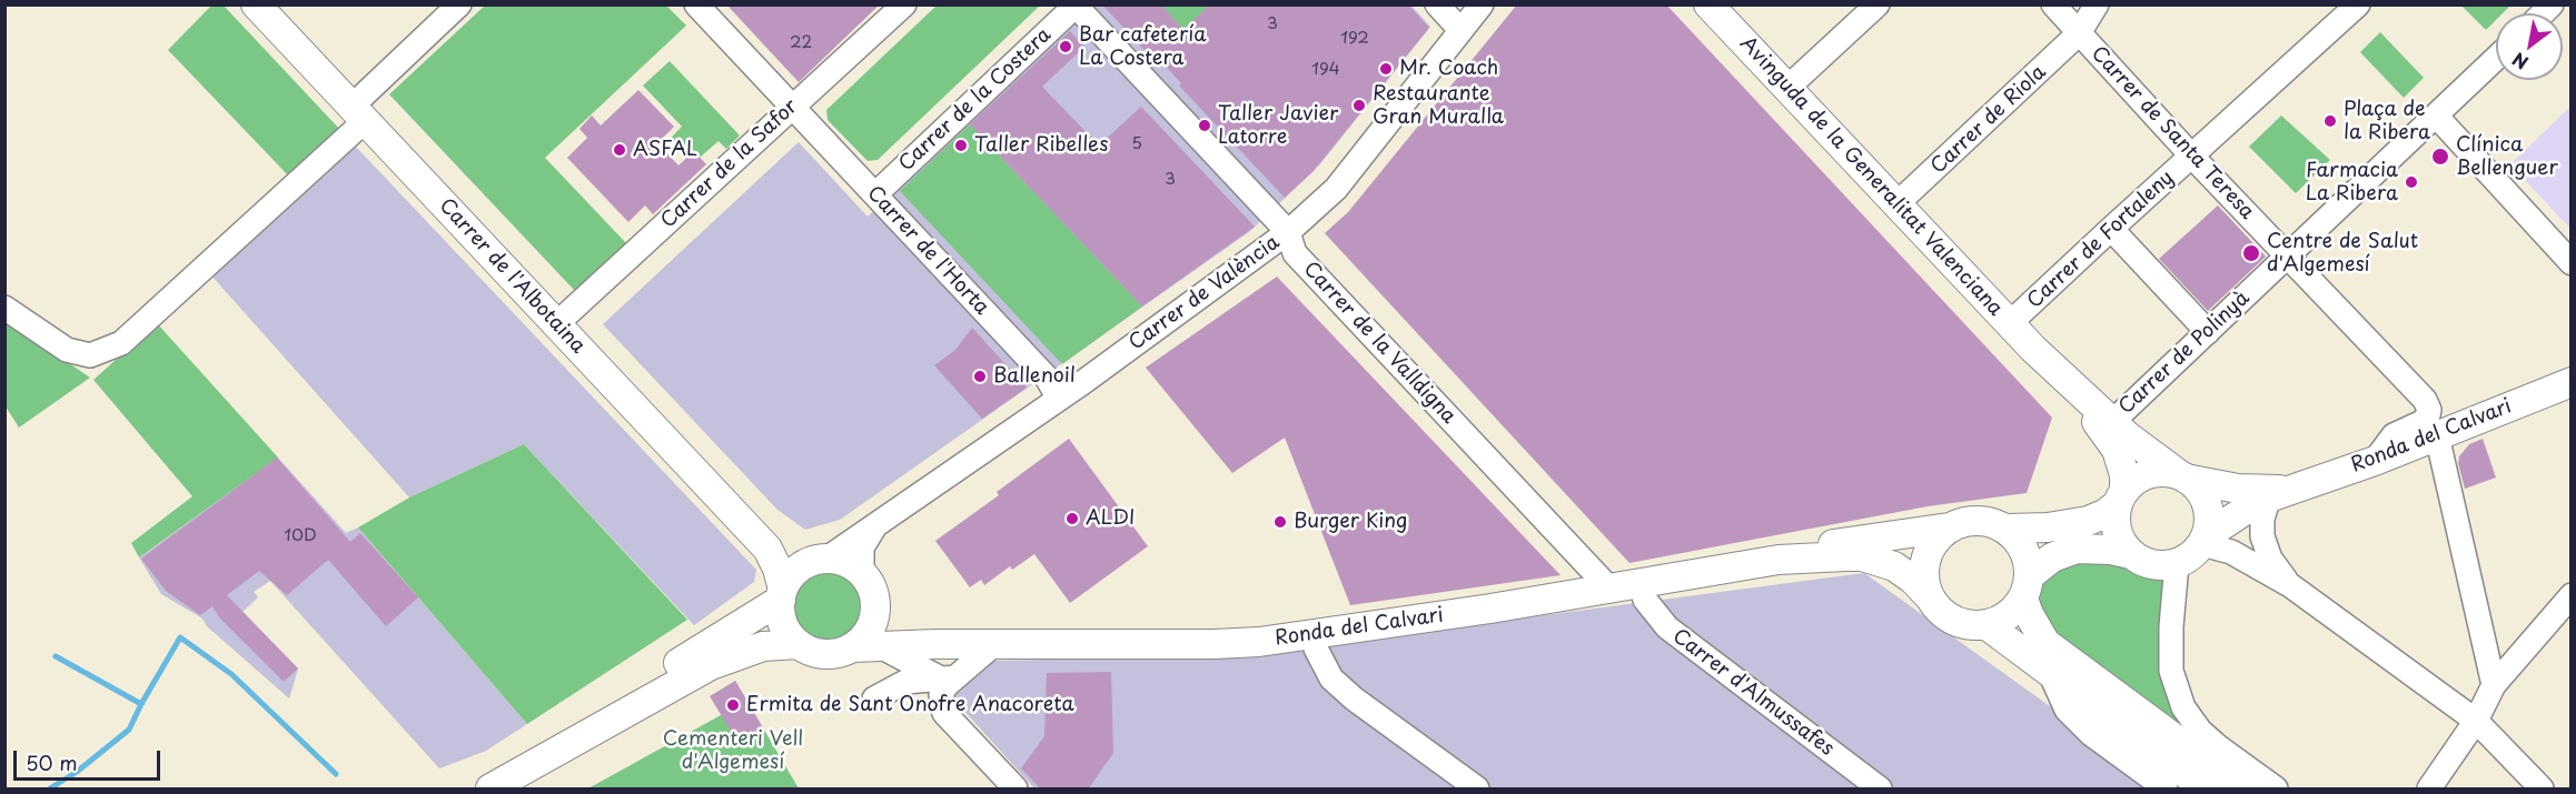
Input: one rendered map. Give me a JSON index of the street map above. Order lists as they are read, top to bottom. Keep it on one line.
{"streets":{"street":["Carrer de la Costera","Carrer de Riola","Carrer de Santa Teresa","Carrer de la Safor","Avinguda de la Generalitat Valenciana","Carrer de Fortaleny","Carrer de l'Horta","Carrer de l'Albotaina","Carrer de València","Carrer de la Valldigna","Carrer de Polinyà","Ronda del Calvari","Carrer d'Almussafes"]},"crossings":[["Carrer de la Costera","Carrer de l'Horta"],["Carrer de la Costera","Carrer de la Valldigna"],["Carrer de Riola","Carrer de Santa Teresa"],["Carrer de Riola","Avinguda de la Generalitat Valenciana"],["Carrer de Santa Teresa","Carrer de Fortaleny"],["Carrer de Santa Teresa","Carrer de Polinyà"],["Carrer de Santa Teresa","Ronda del Calvari"],["Carrer de la Safor","Carrer de l'Horta"],["Carrer de la Safor","Carrer de l'Albotaina"],["Avinguda de la Generalitat Valenciana","Carrer de Fortaleny"],["Avinguda de la Generalitat Valenciana","Carrer de Polinyà"],["Avinguda de la Generalitat Valenciana","Ronda del Calvari"],["Carrer de l'Horta","Carrer de València"],["Carrer de l'Albotaina","Carrer de València"],["Carrer de l'Albotaina","Ronda del Calvari"],["Carrer de València","Carrer de la Valldigna"],["Carrer de la Valldigna","Ronda del Calvari"],["Ronda del Calvari","Carrer d'Almussafes"]],"parks":["Cementeri Vell d'Algemesí"],"places":["Bar cafetería La Costera","Mr. Coach","Restaurante Gran Muralla","Plaça de la Ribera","Taller Javier Latorre","Taller Ribelles","ASFAL","Clínica Bellenguer","Farmacia La Ribera","Centre de Salut d'Algemesí","Ballenoil","ALDI","Burger King","Ermita de Sant Onofre Anacoreta"],"house_numbers":["3","192","22","194","5","3","10D"],"scale_bar":"50 m","north":"bottom left"}
